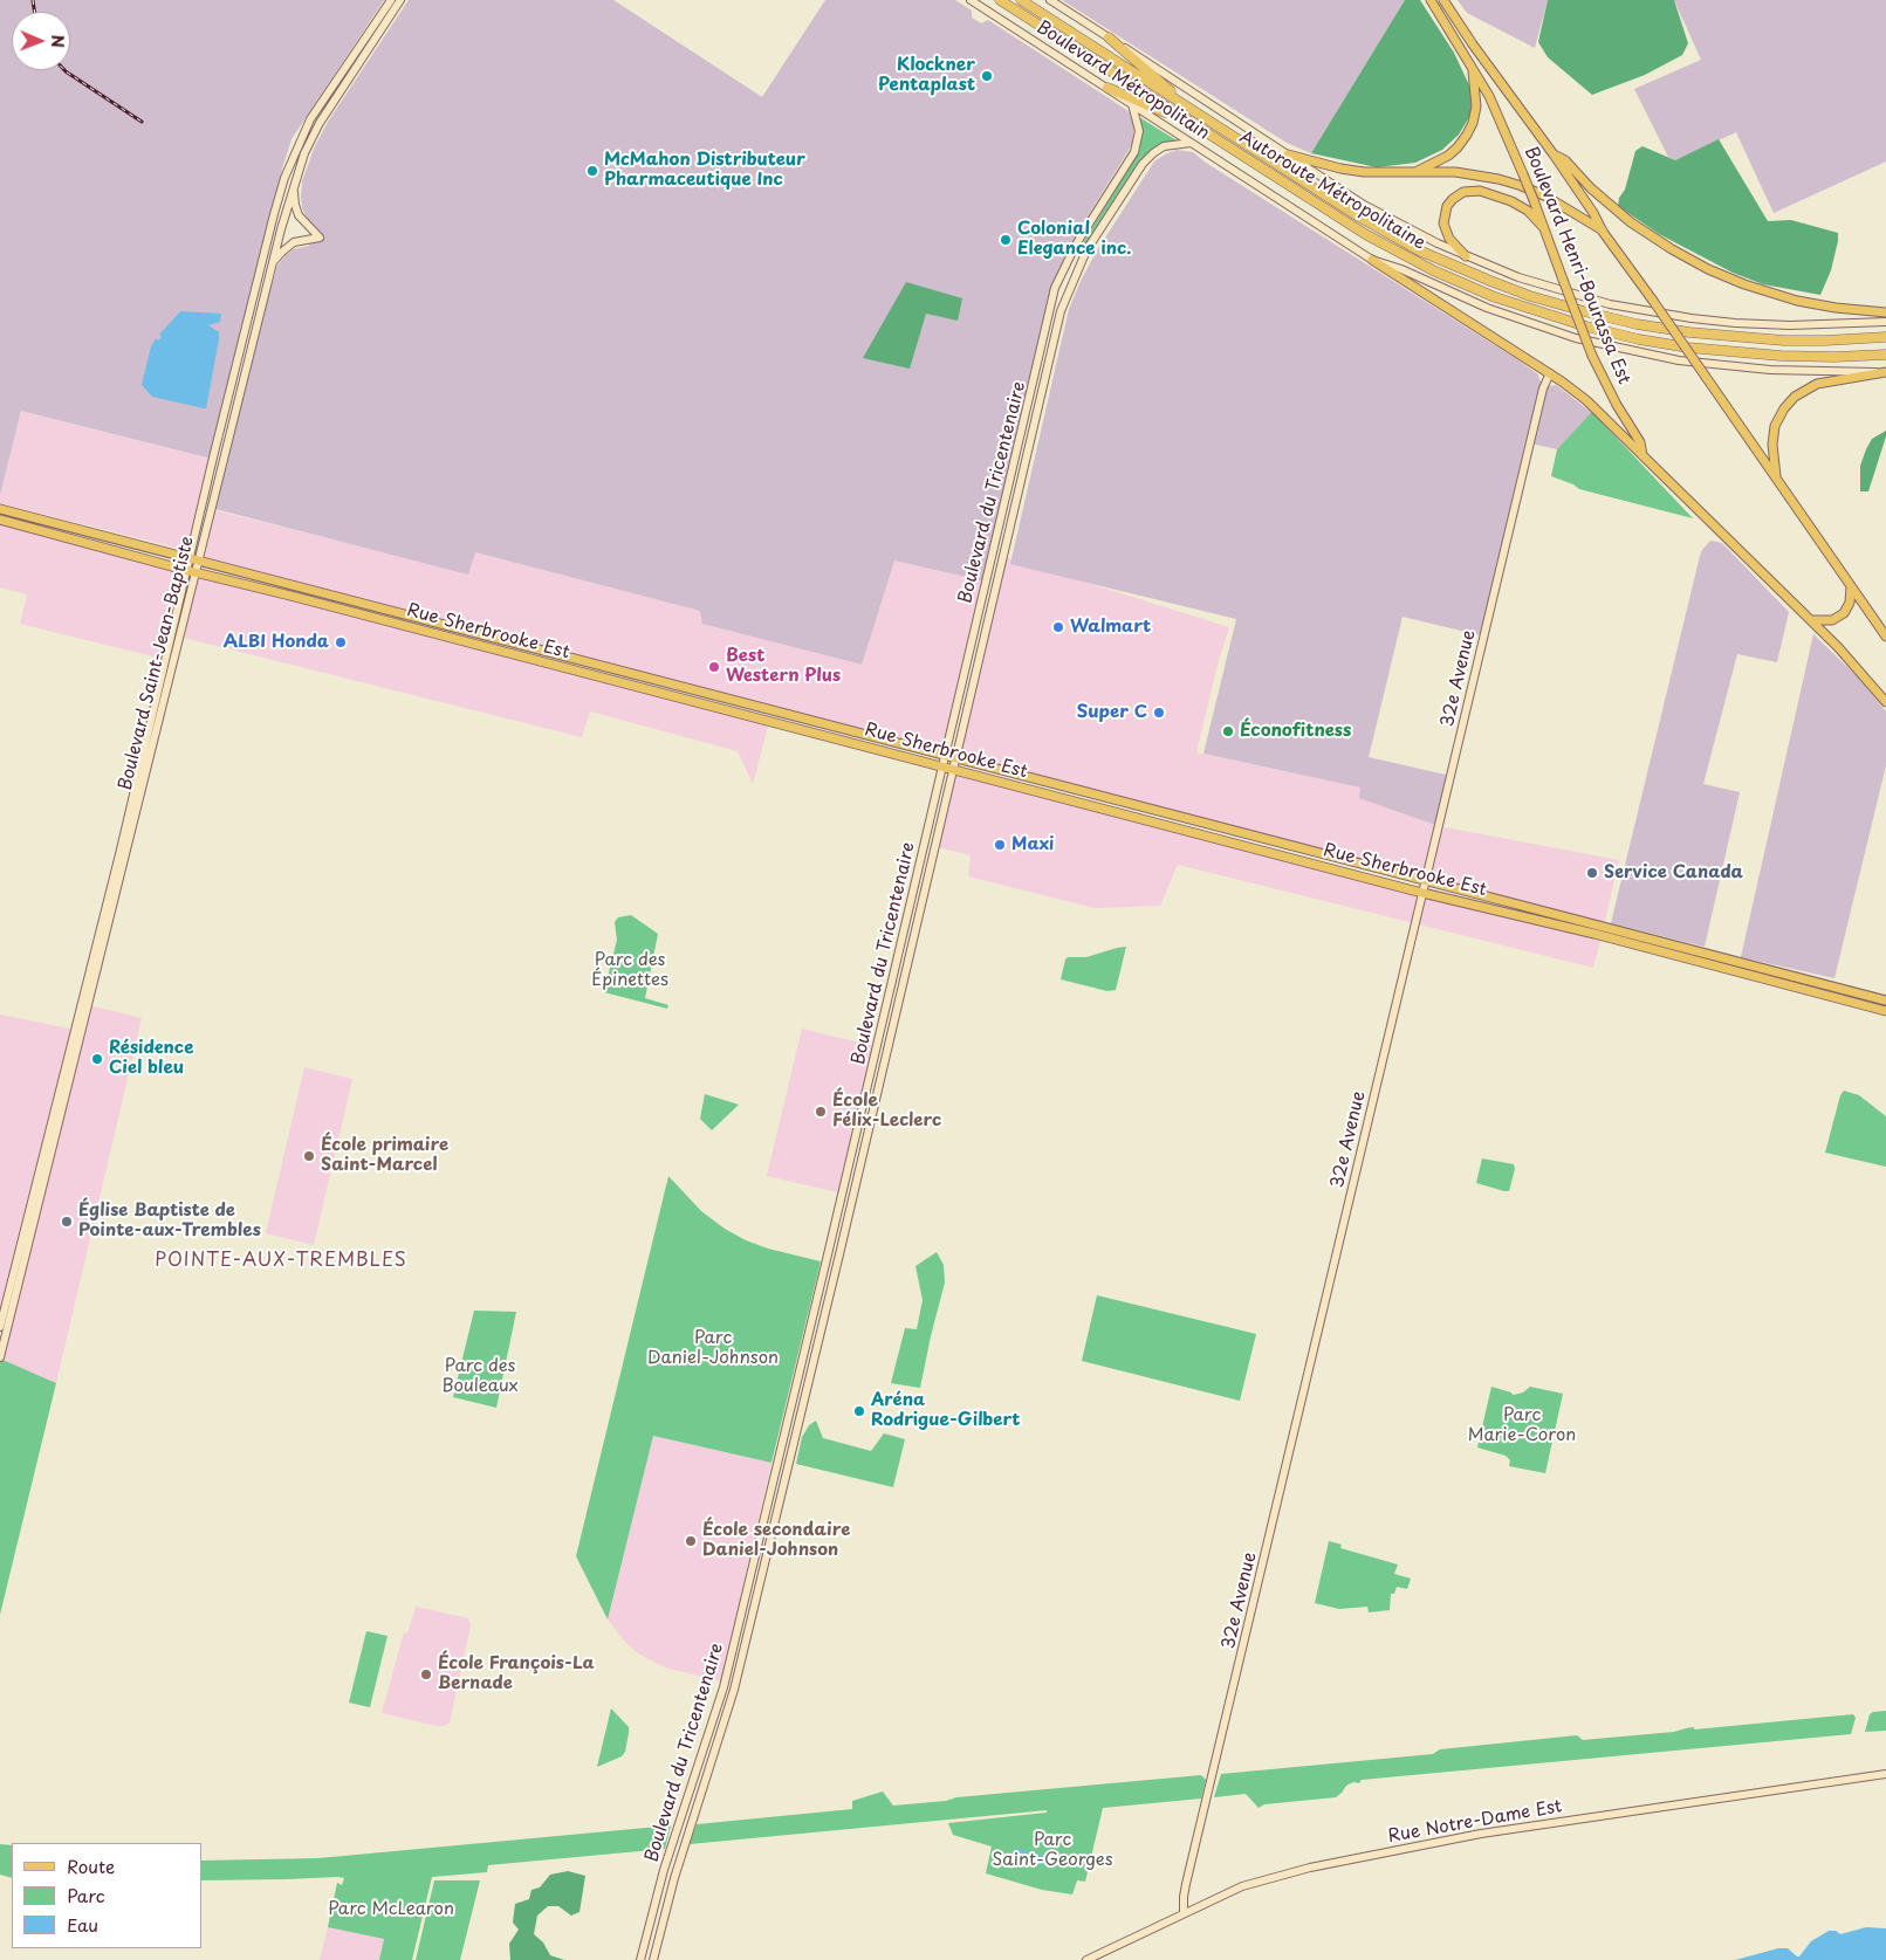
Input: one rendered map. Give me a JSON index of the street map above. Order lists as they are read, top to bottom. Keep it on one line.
{"streets":{"highway":["Autoroute Métropolitaine"],"main road":["Boulevard Henri-Bourassa Est","Rue Sherbrooke Est"],"street":["Boulevard Métropolitain","Boulevard du Tricentenaire","Boulevard Saint-Jean-Baptiste","32e Avenue","Rue Notre-Dame Est"]},"crossings":[["Boulevard Métropolitain","Boulevard du Tricentenaire"],["Boulevard du Tricentenaire","Rue Sherbrooke Est"],["Rue Sherbrooke Est","Boulevard Saint-Jean-Baptiste"],["Rue Sherbrooke Est","32e Avenue"],["32e Avenue","Rue Notre-Dame Est"]],"districts":["POINTE-AUX-TREMBLES"],"parks":["Parc des Épinettes","Parc Daniel-Johnson","Parc des Bouleaux","Parc Marie-Coron","Parc Saint-Georges","Parc McLearon"],"places":["Klockner Pentaplast","McMahon Distributeur Pharmaceutique Inc","Colonial Elegance inc.","Walmart","ALBI Honda","Best Western Plus","Super C","Éconofitness","Maxi","Service Canada","Résidence Ciel bleu","École Félix-Leclerc","École primaire Saint-Marcel","Église Baptiste de Pointe-aux-Trembles","Aréna Rodrigue-Gilbert","École secondaire Daniel-Johnson","École François-La Bernade"],"legend":["Route","Parc","Eau"],"north":"right"}
